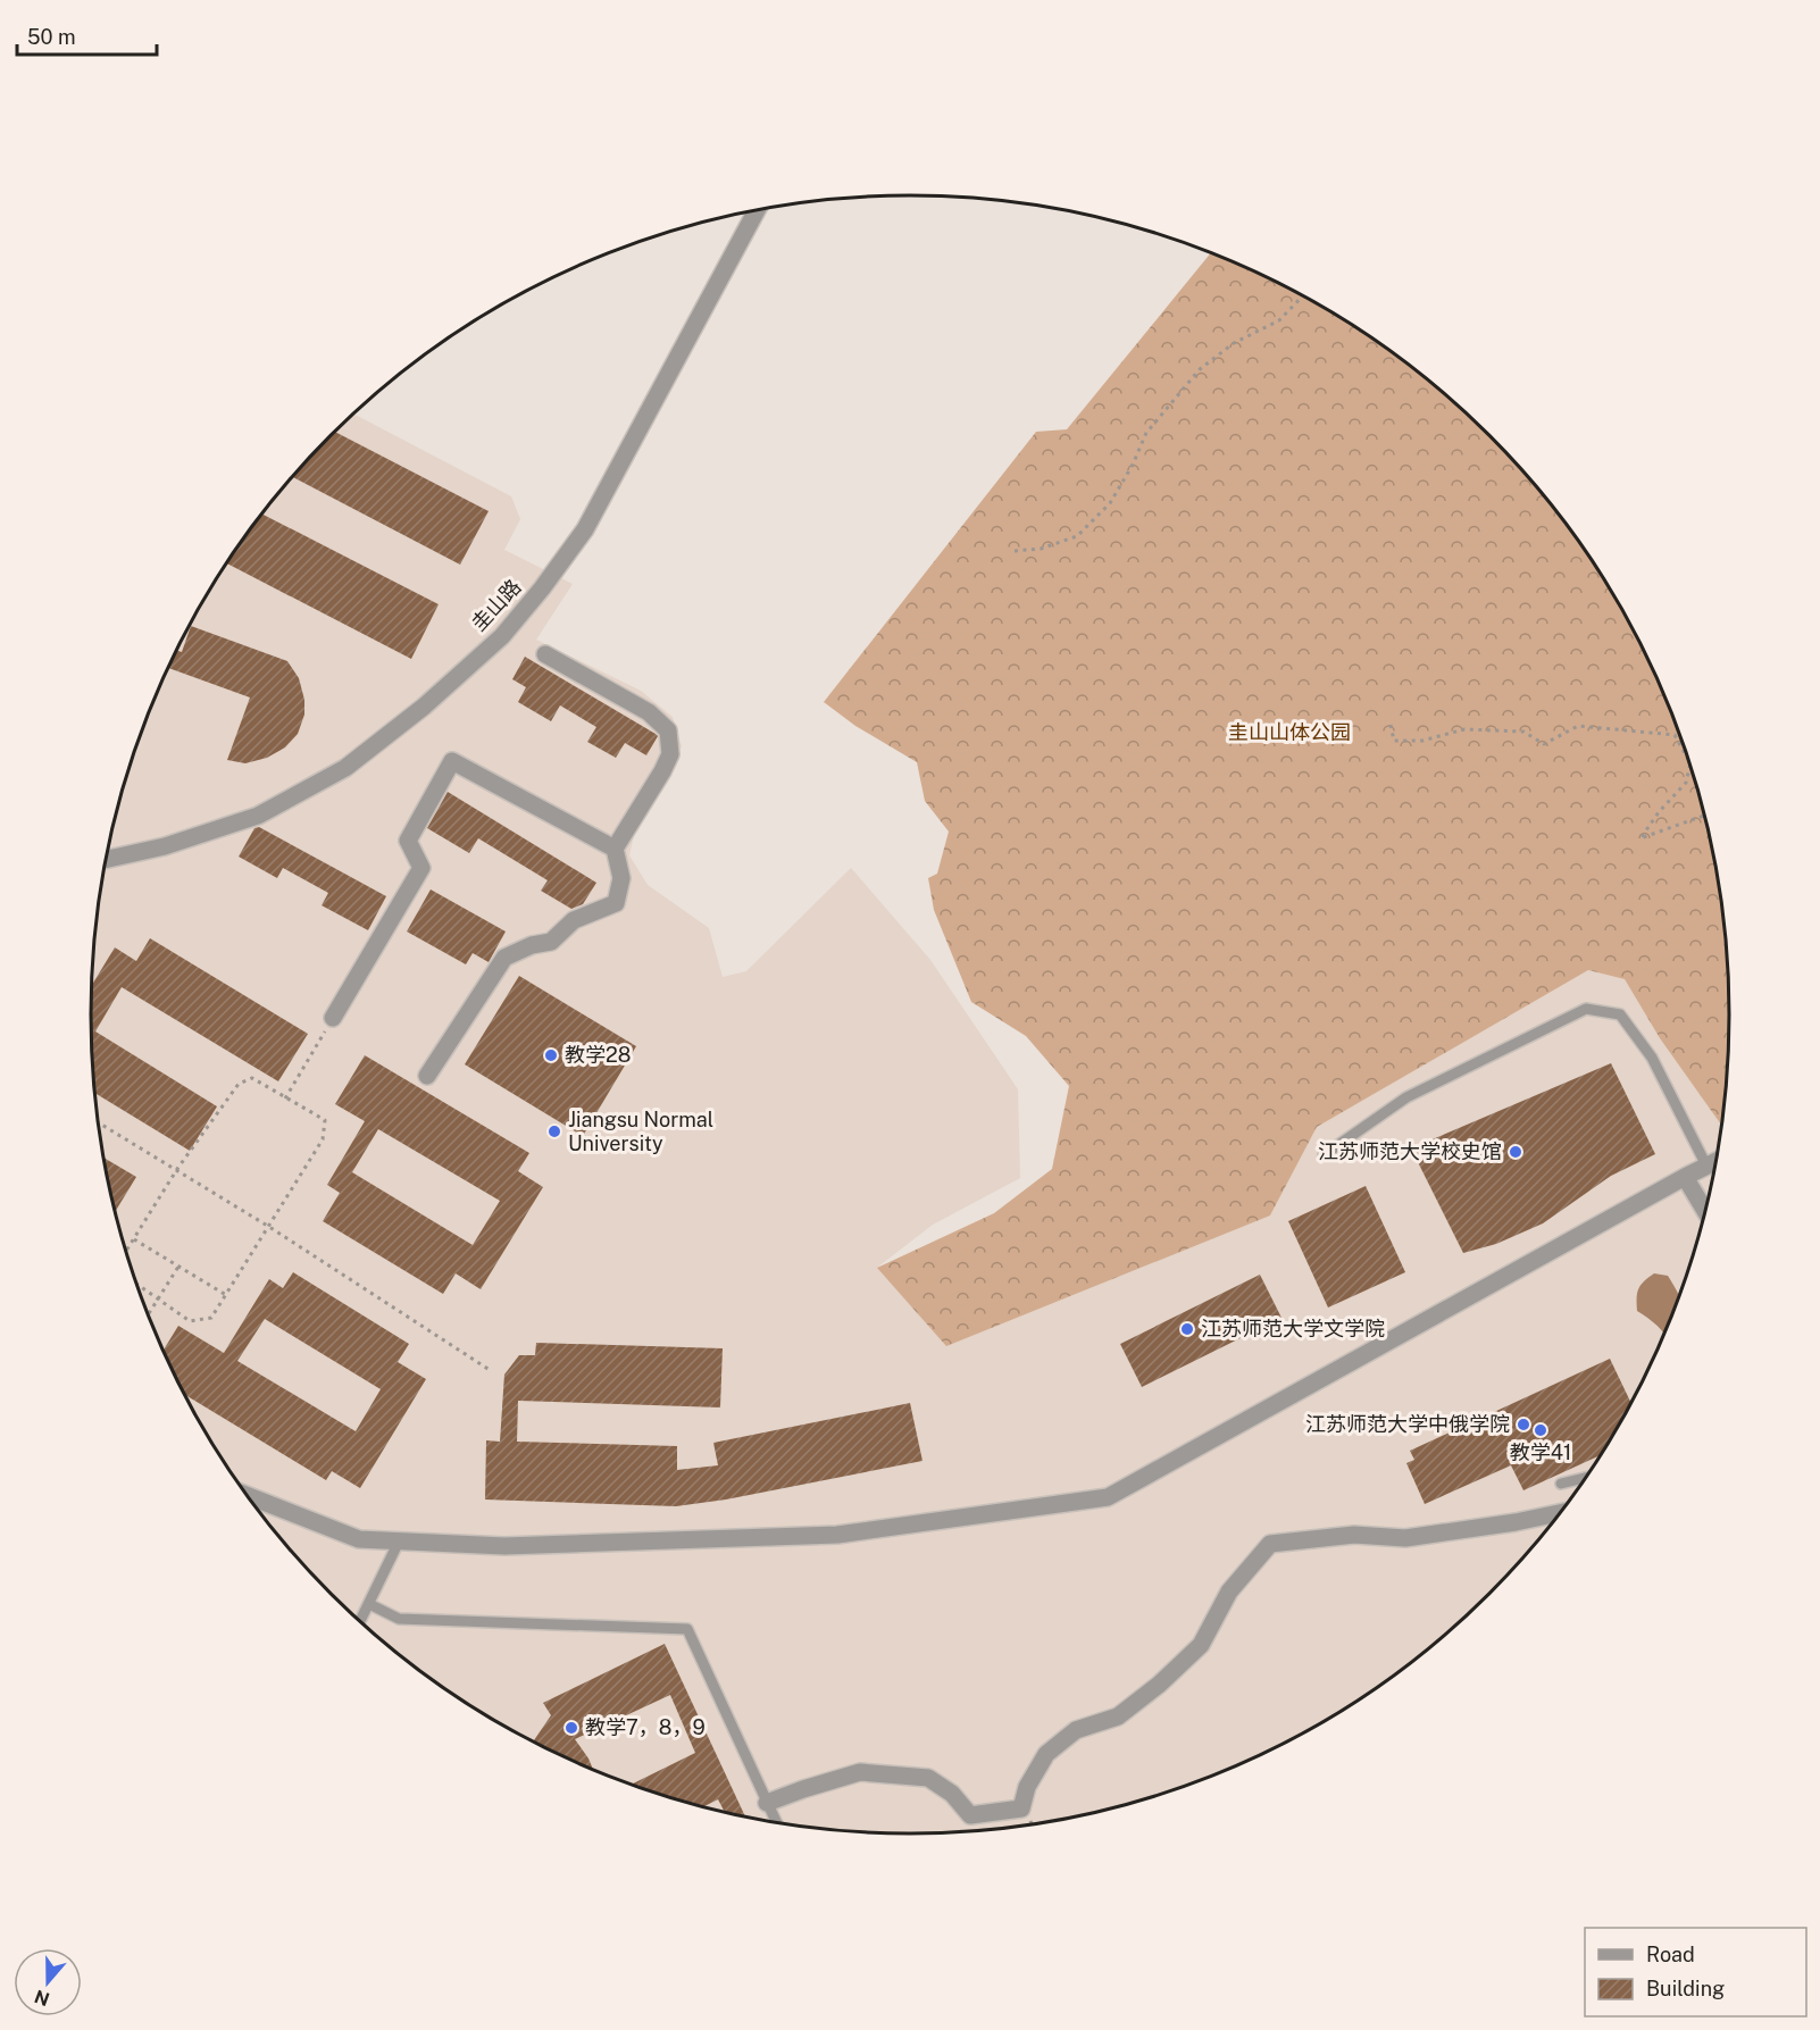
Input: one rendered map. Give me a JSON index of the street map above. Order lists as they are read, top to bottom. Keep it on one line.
{"streets":{"street":["圭山路"]},"parks":["圭山山体公园"],"places":["教学28","Jiangsu Normal University","江苏师范大学校史馆","江苏师范大学文学院","江苏师范大学中俄学院","教学41","教学7，8，9"],"legend":["Road","Building"],"scale_bar":"50 m","north":"bottom"}
